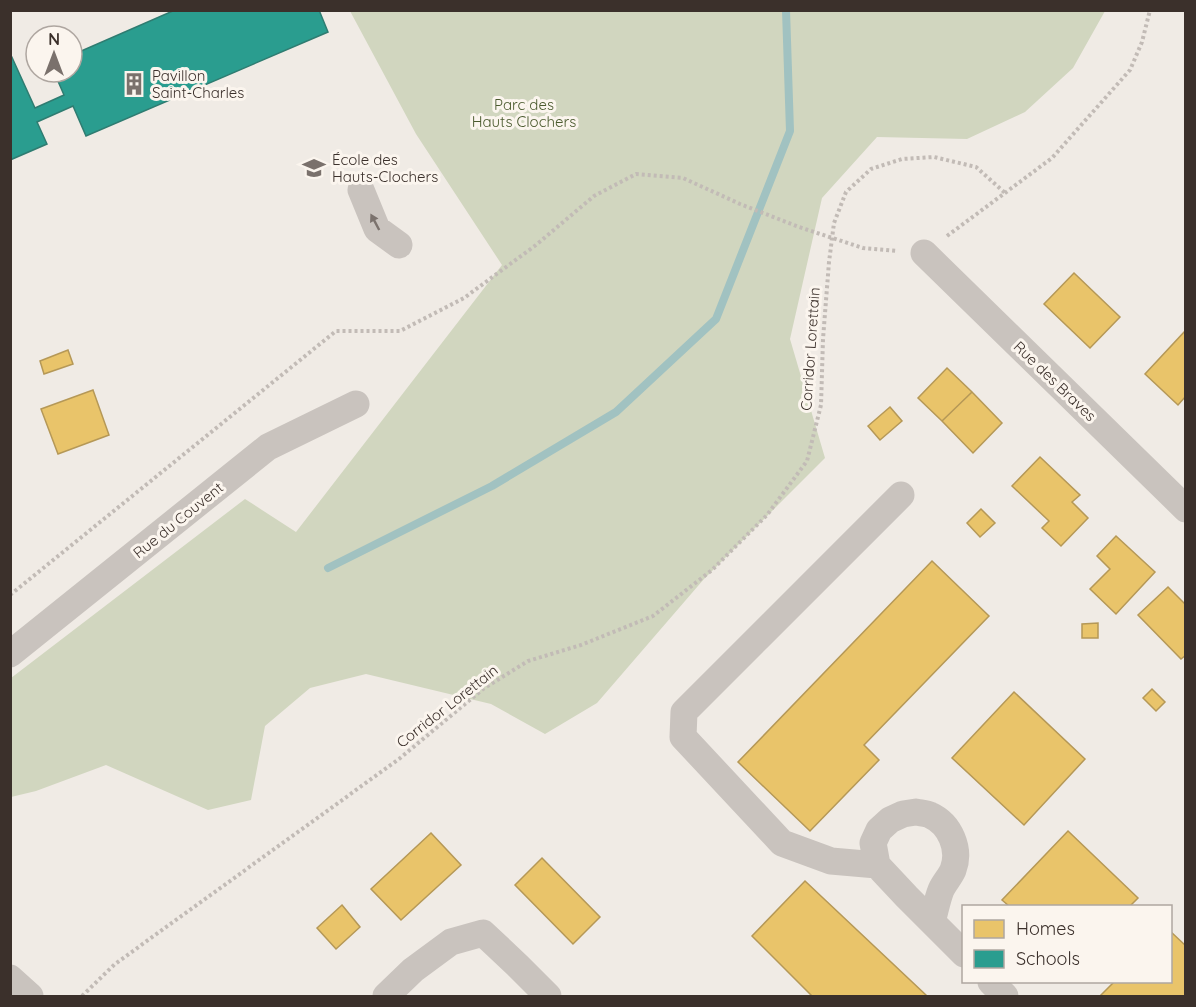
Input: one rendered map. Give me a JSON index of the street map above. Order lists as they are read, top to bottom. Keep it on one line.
{"streets":{"street":["Rue des Braves","Rue du Couvent"],"path":["Corridor Lorettain"]},"parks":["Parc des Hauts Clochers"],"places":{"building":["Pavillon Saint-Charles"],"school or university":["École des Hauts-Clochers"]},"legend":["Homes","Schools"],"north":"top"}
